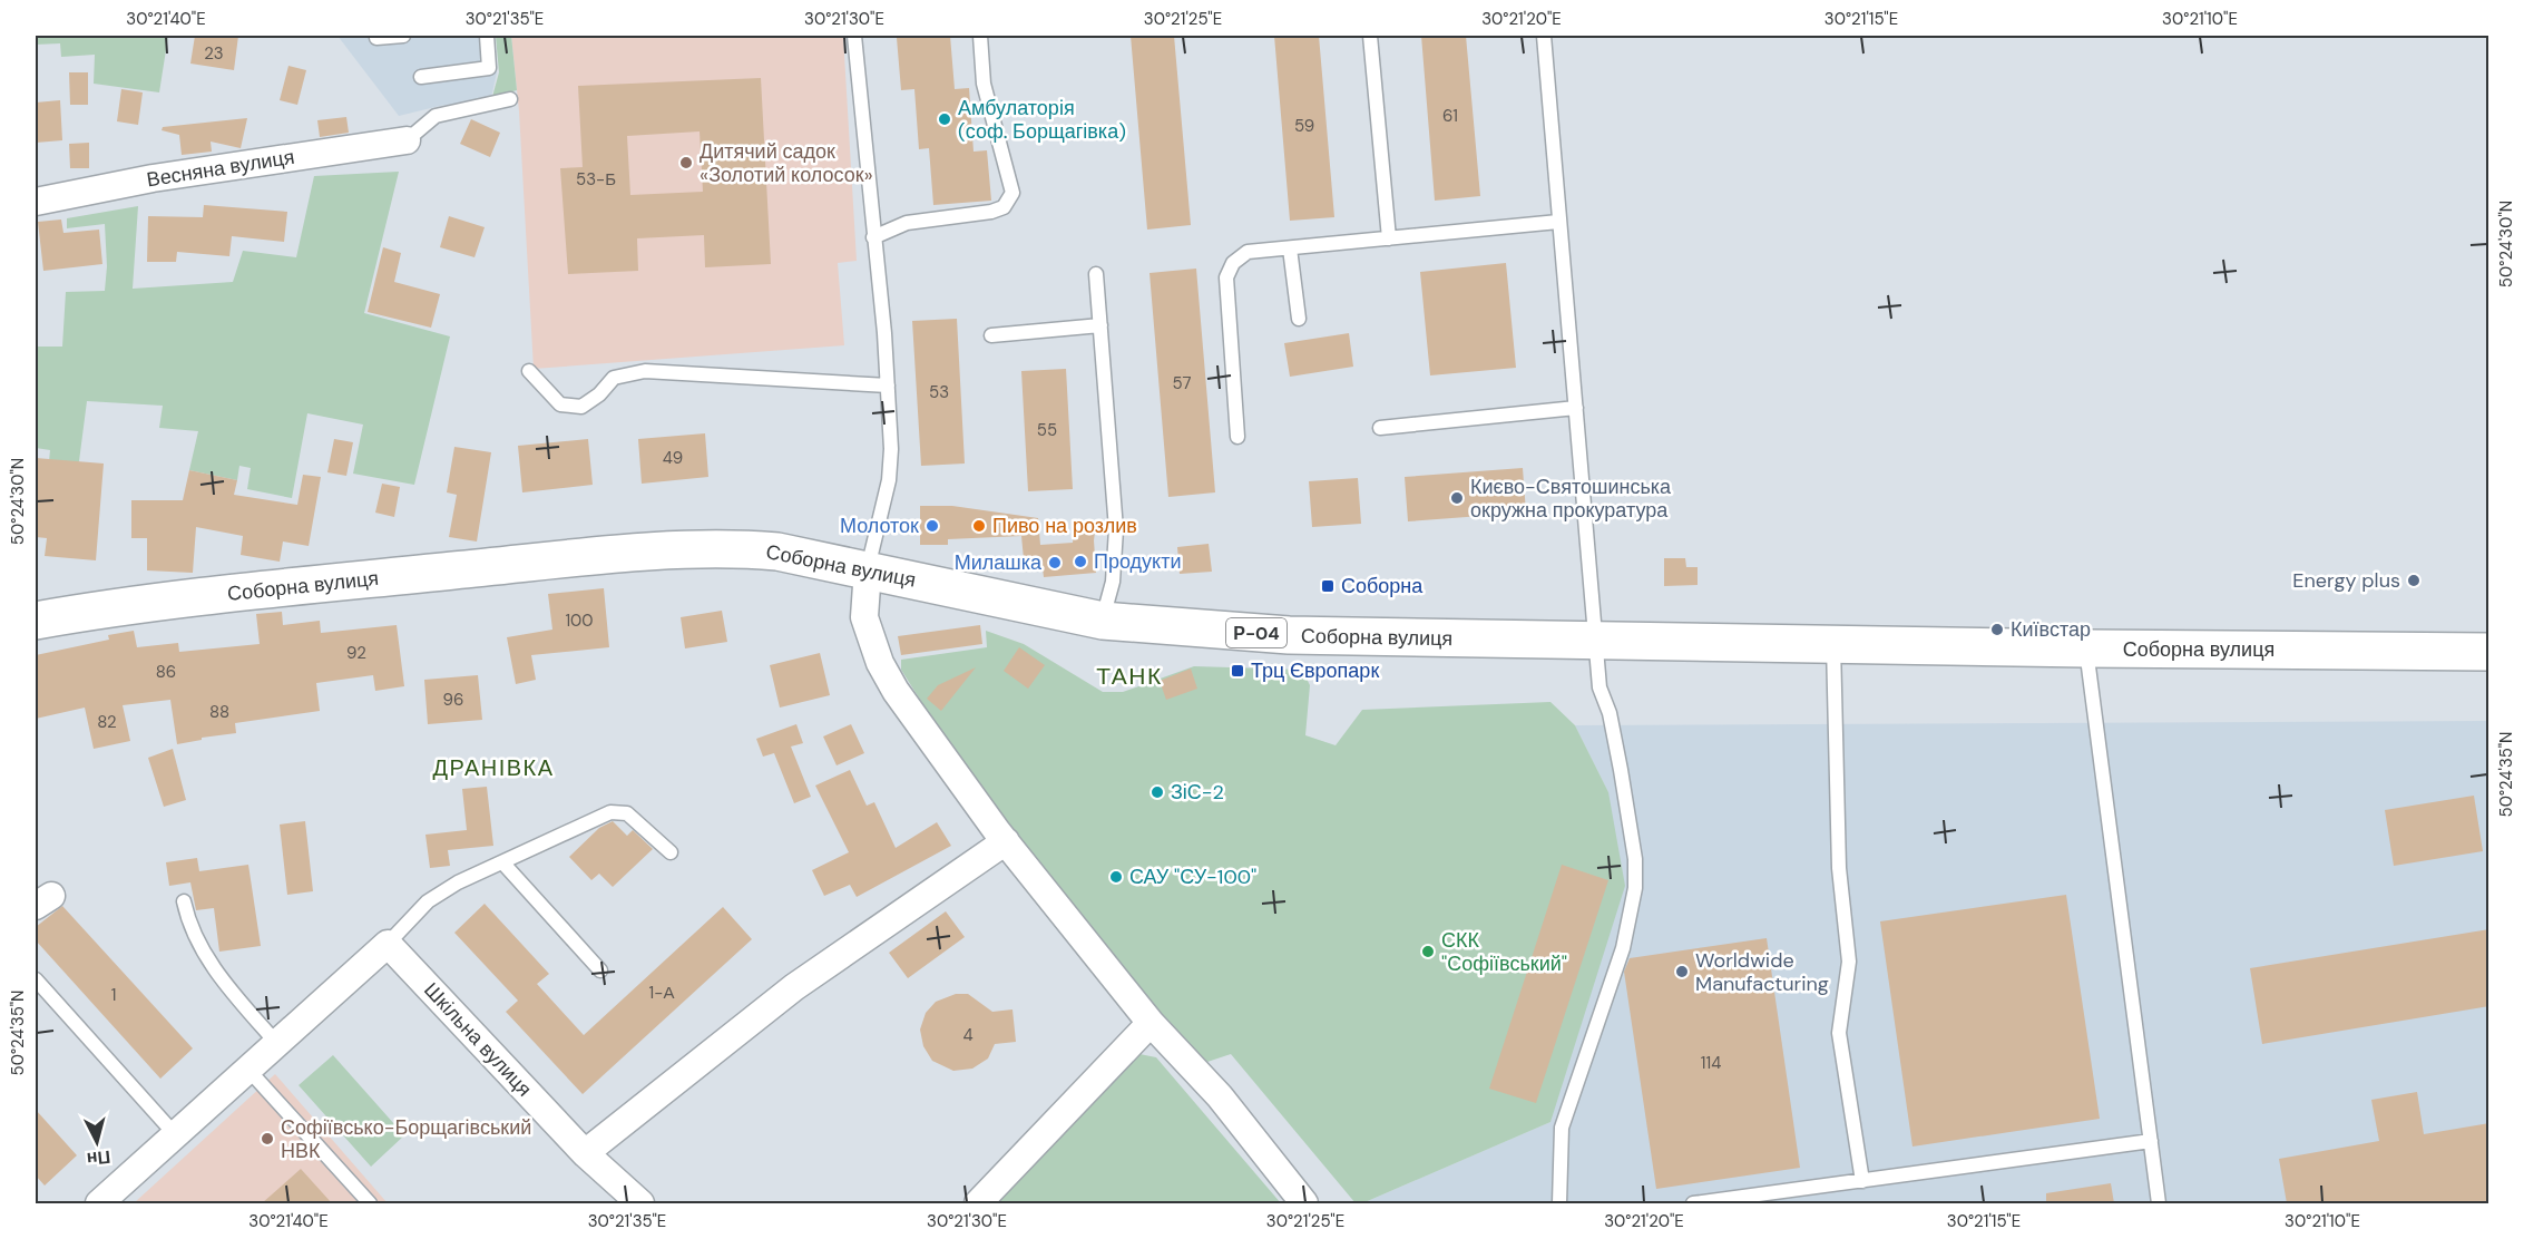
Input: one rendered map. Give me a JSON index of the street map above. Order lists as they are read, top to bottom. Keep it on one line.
{"streets":{"main road":["Соборна вулиця","Р-04"],"street":["Весняна вулиця","Шкільна вулиця"]},"districts":["ТАНК","ДРАНІВКА"],"places":{"other":["Амбулаторія (соф. Борщагівка)","Дитячий садок «Золотий колосок»","Києво-Святошинська окружна прокуратура","Молоток","Пиво на розлив","Продукти","Милашка","Energy plus","Київстар","ЗіС-2","САУ \"СУ-100\"","СКК \"Софіївський\"","Worldwide Manufacturing","Софіївсько-Борщагівський НВК"],"transit":["Соборна","Трц Європарк"]},"house_numbers":["23","61","59","53-Б","57","53","55","49","100","92","86","96","88","82","1-А","1","4","114"],"north":"bottom","coordinates":["30°21'40\"E","30°21'35\"E","30°21'30\"E","30°21'25\"E","30°21'20\"E","30°21'15\"E","30°21'10\"E","50°24'30\"N","50°24'35\"N"]}
